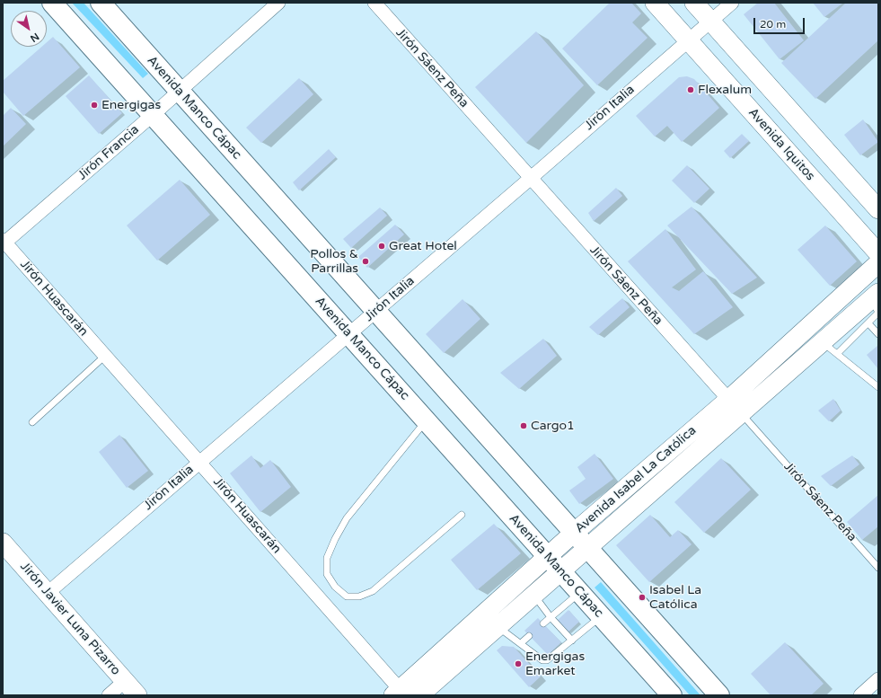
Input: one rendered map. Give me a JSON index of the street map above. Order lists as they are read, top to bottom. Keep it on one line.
{"streets":{"main road":["Avenida Manco Cápac"],"street":["Jirón Sáenz Peña","Jirón Italia","Avenida Iquitos","Jirón Francia","Jirón Huascarán","Avenida Isabel La Católica","Jirón Javier Luna Pizarro"]},"crossings":[["Jirón Sáenz Peña","Jirón Italia"],["Jirón Sáenz Peña","Avenida Isabel La Católica"],["Avenida Manco Cápac","Jirón Italia"],["Avenida Manco Cápac","Jirón Francia"],["Avenida Manco Cápac","Avenida Isabel La Católica"],["Jirón Italia","Avenida Iquitos"],["Jirón Italia","Jirón Huascarán"],["Jirón Italia","Jirón Javier Luna Pizarro"],["Jirón Francia","Jirón Huascarán"],["Jirón Huascarán","Avenida Isabel La Católica"]],"places":["Flexalum","Energigas","Great Hotel","Pollos & Parrillas","Cargo1","Isabel La Católica","Energigas Emarket"],"scale_bar":"20 m","north":"bottom right"}
